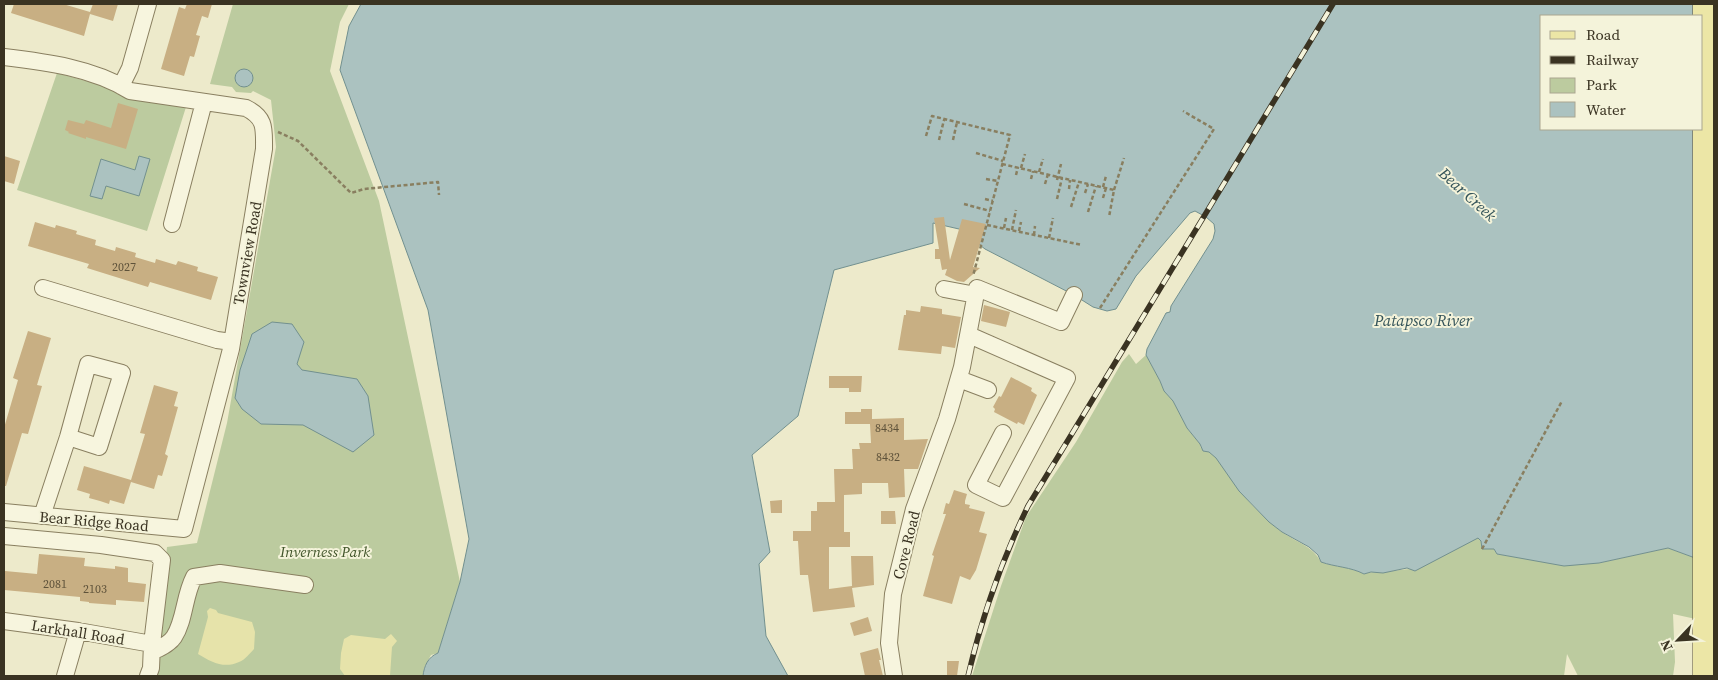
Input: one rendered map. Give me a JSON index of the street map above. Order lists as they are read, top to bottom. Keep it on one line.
{"streets":{"street":["Townview Road","Bear Ridge Road","Cove Road","Larkhall Road"]},"crossings":[["Townview Road","Bear Ridge Road"]],"water":["Bear Creek","Patapsco River"],"parks":["Inverness Park"],"house_numbers":["2027","8434","8432","2081","2103"],"legend":["Road","Railway","Park","Water"],"north":"bottom left"}
